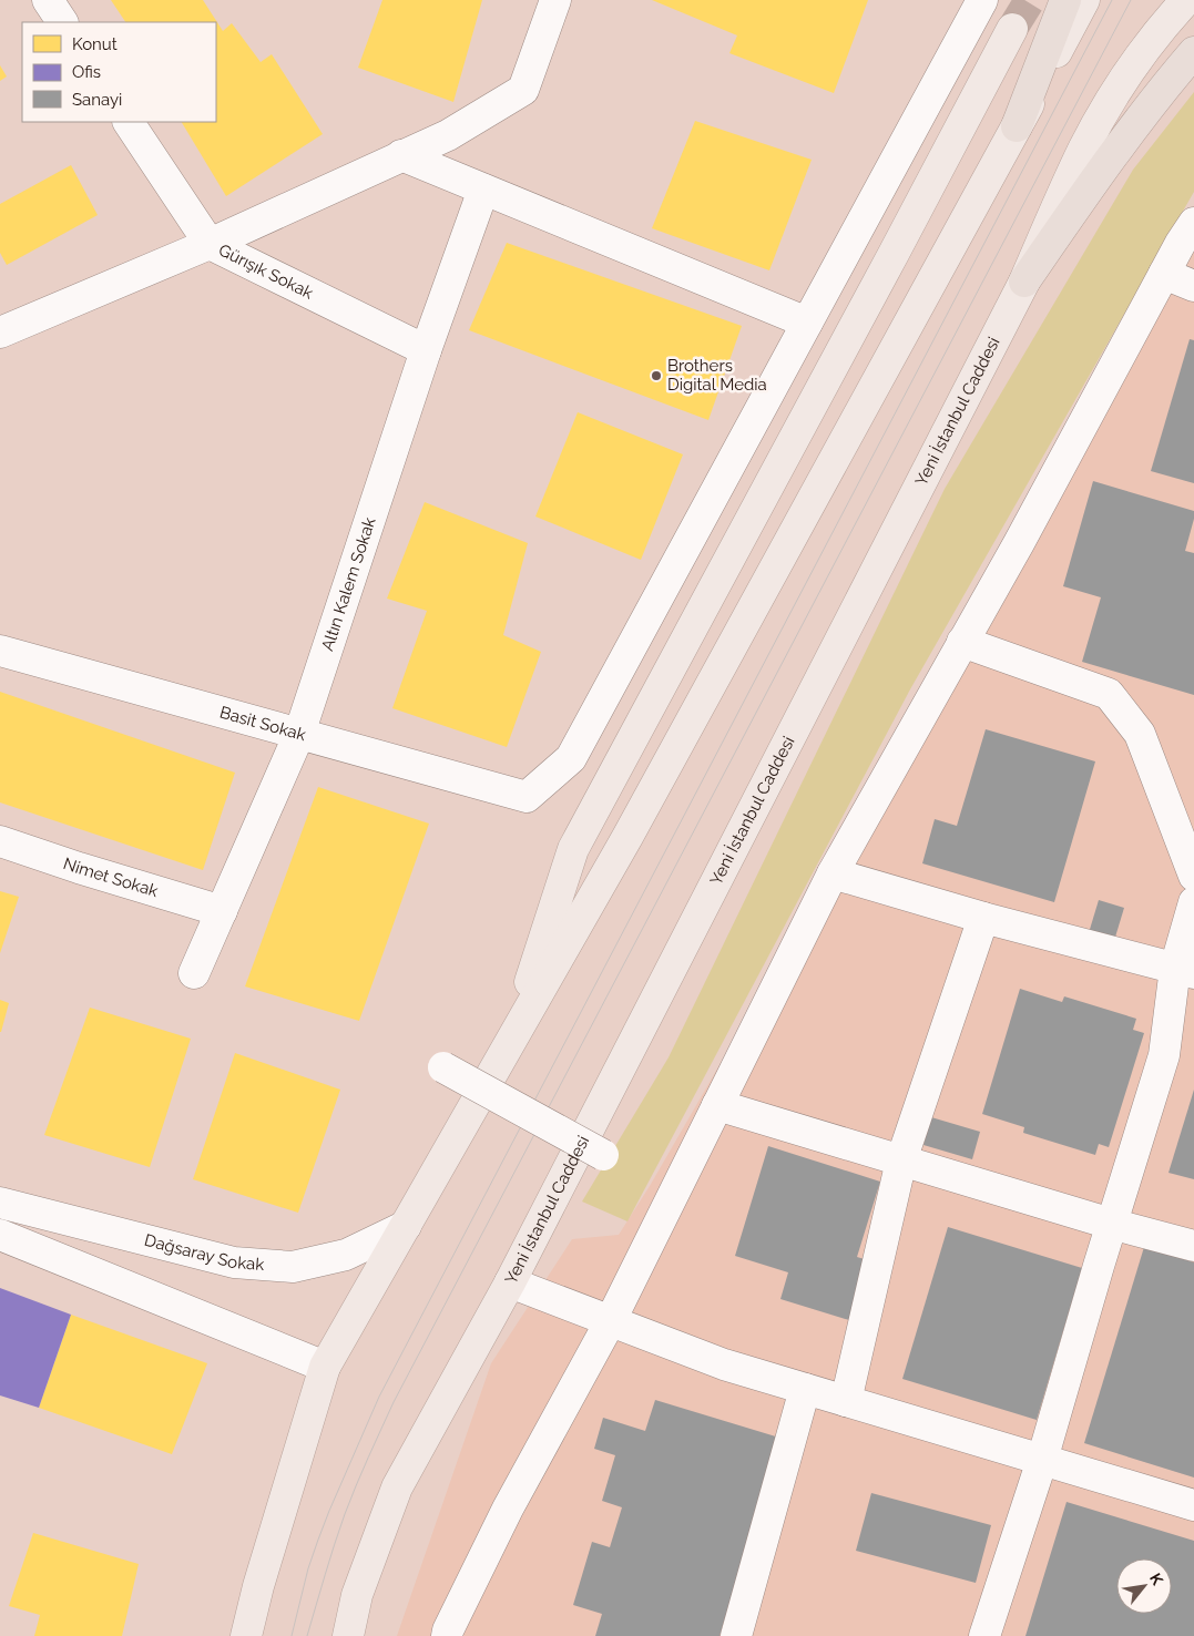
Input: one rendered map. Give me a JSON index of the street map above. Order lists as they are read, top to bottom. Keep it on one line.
{"streets":{"main road":["Yeni İstanbul Caddesi"],"street":["Gürışık Sokak","Altın Kalem Sokak","Basit Sokak","Nimet Sokak","Dağsaray Sokak"]},"crossings":[["Gürışık Sokak","Altın Kalem Sokak"],["Altın Kalem Sokak","Basit Sokak"],["Altın Kalem Sokak","Nimet Sokak"]],"places":["Brothers Digital Media"],"legend":["Konut","Ofis","Sanayi"],"north":"top right"}
